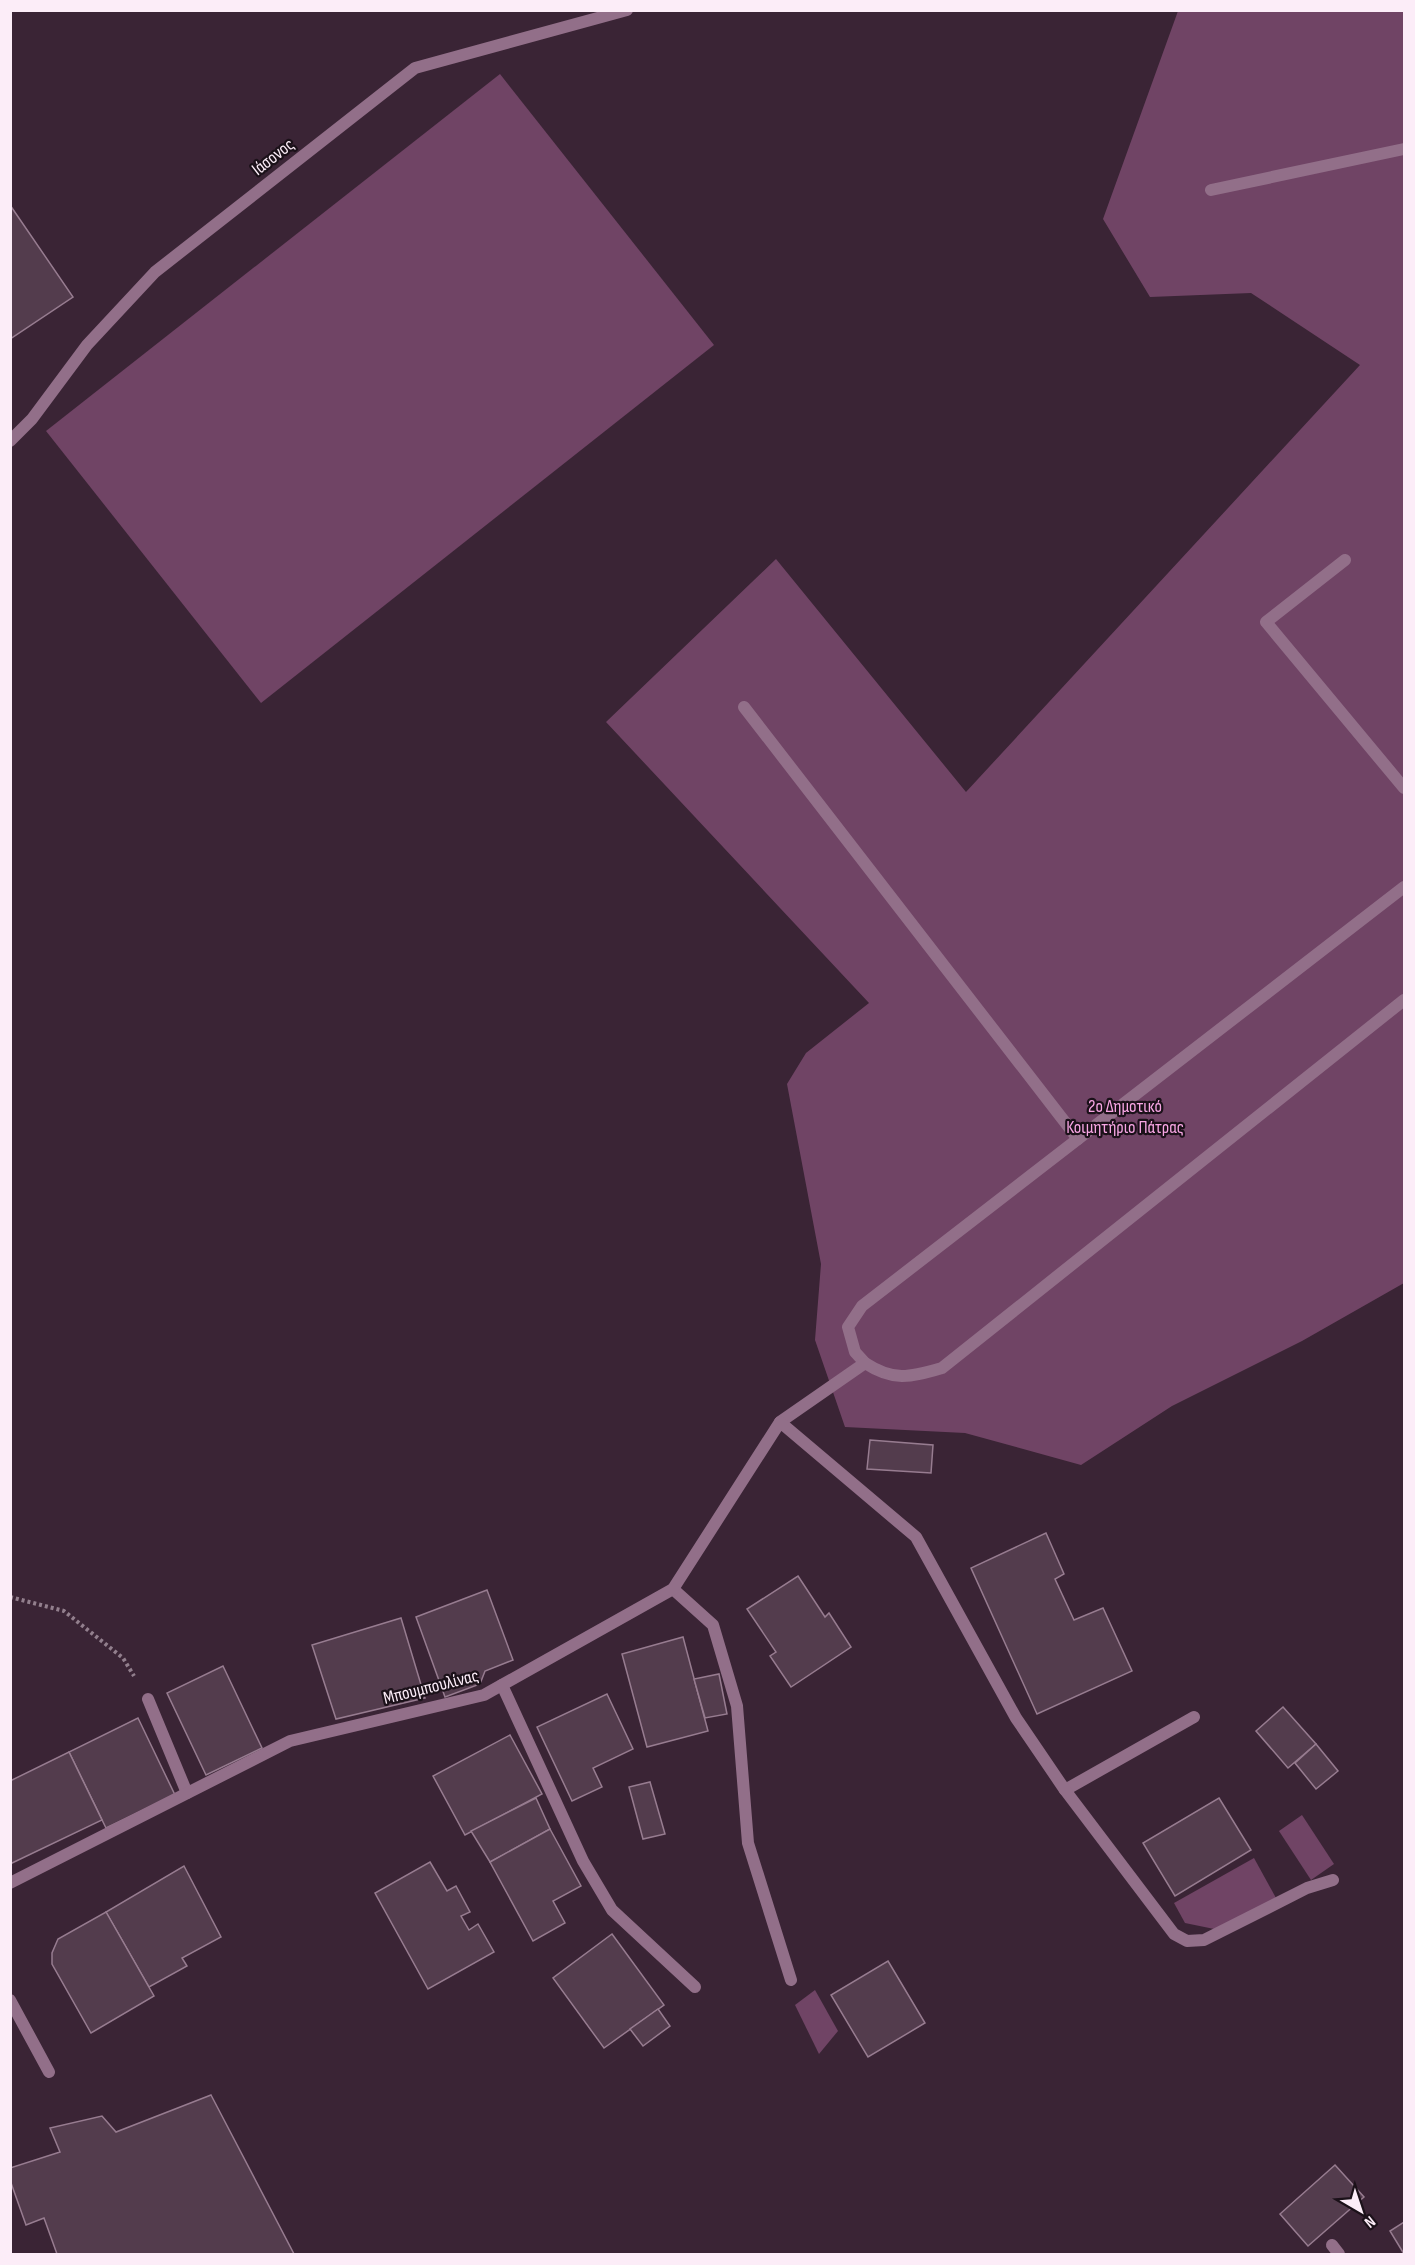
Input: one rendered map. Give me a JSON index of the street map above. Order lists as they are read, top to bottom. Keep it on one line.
{"streets":{"street":["Ιάσονος","Μπουμπουλίνας"]},"parks":["2o Δημοτικό Κοιμητήριο Πάτρας"],"north":"bottom right"}
